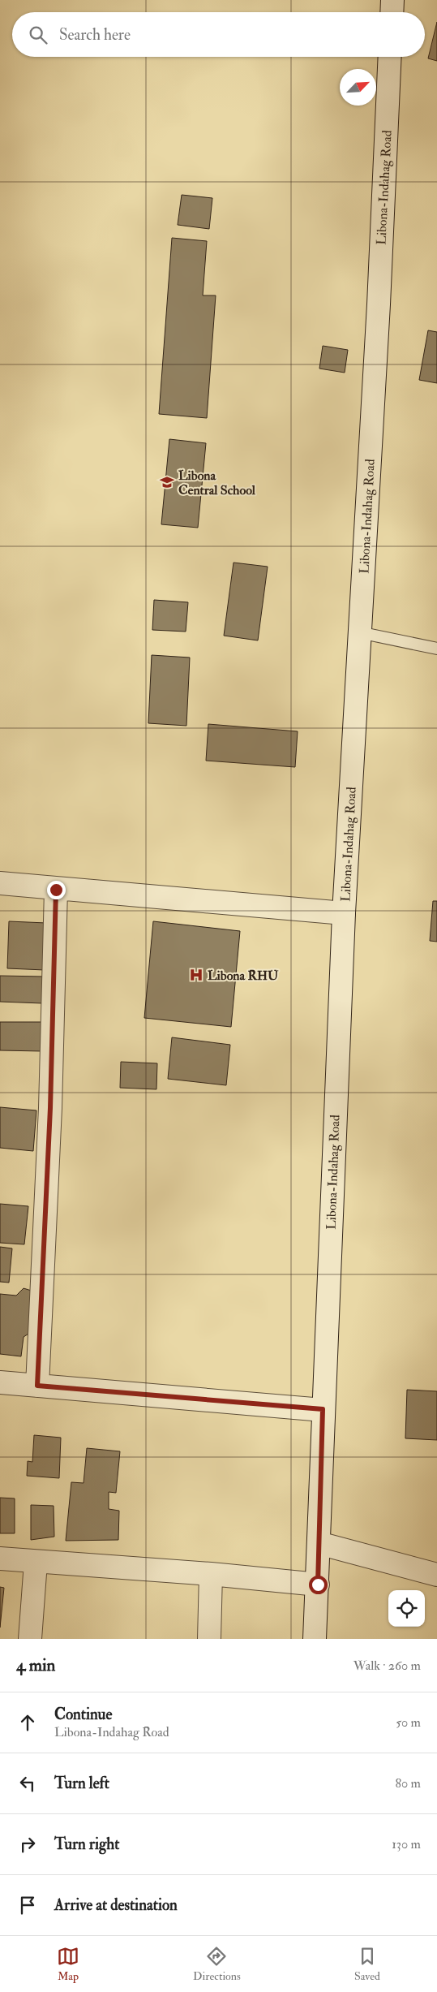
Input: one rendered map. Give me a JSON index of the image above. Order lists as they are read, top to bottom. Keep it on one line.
{"streets":{"street":["Libona-Indahag Road"]},"places":{"school or university":["Libona Central School"],"hospital":["Libona RHU"]},"north":"top right","page":{"search":"Search here","heading":["4 min","Walk · 260 m"],"list":[["Continue","Libona-Indahag Road","50 m"],["Turn left","80 m"],["Turn right","130 m"],"Arrive at destination"],"nav":["Map","Directions","Saved"]}}
